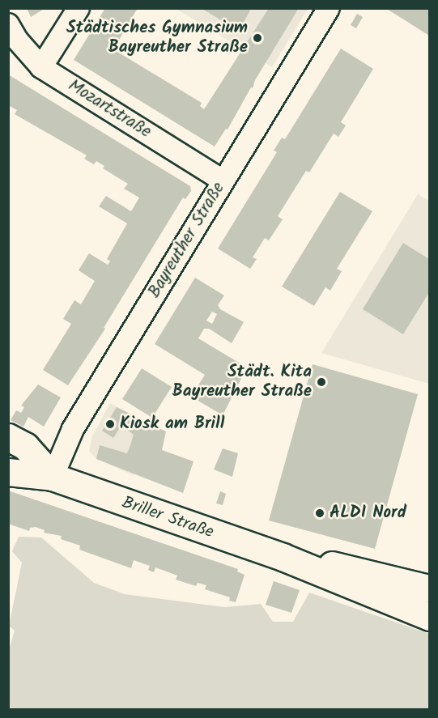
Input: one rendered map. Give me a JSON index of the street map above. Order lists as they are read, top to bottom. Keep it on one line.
{"streets":{"main road":["Briller Straße"],"street":["Mozartstraße","Bayreuther Straße"]},"crossings":[["Mozartstraße","Bayreuther Straße"],["Bayreuther Straße","Briller Straße"]],"places":["Städtisches Gymnasium Bayreuther Straße","Städt. Kita Bayreuther Straße","Kiosk am Brill","ALDI Nord"]}
